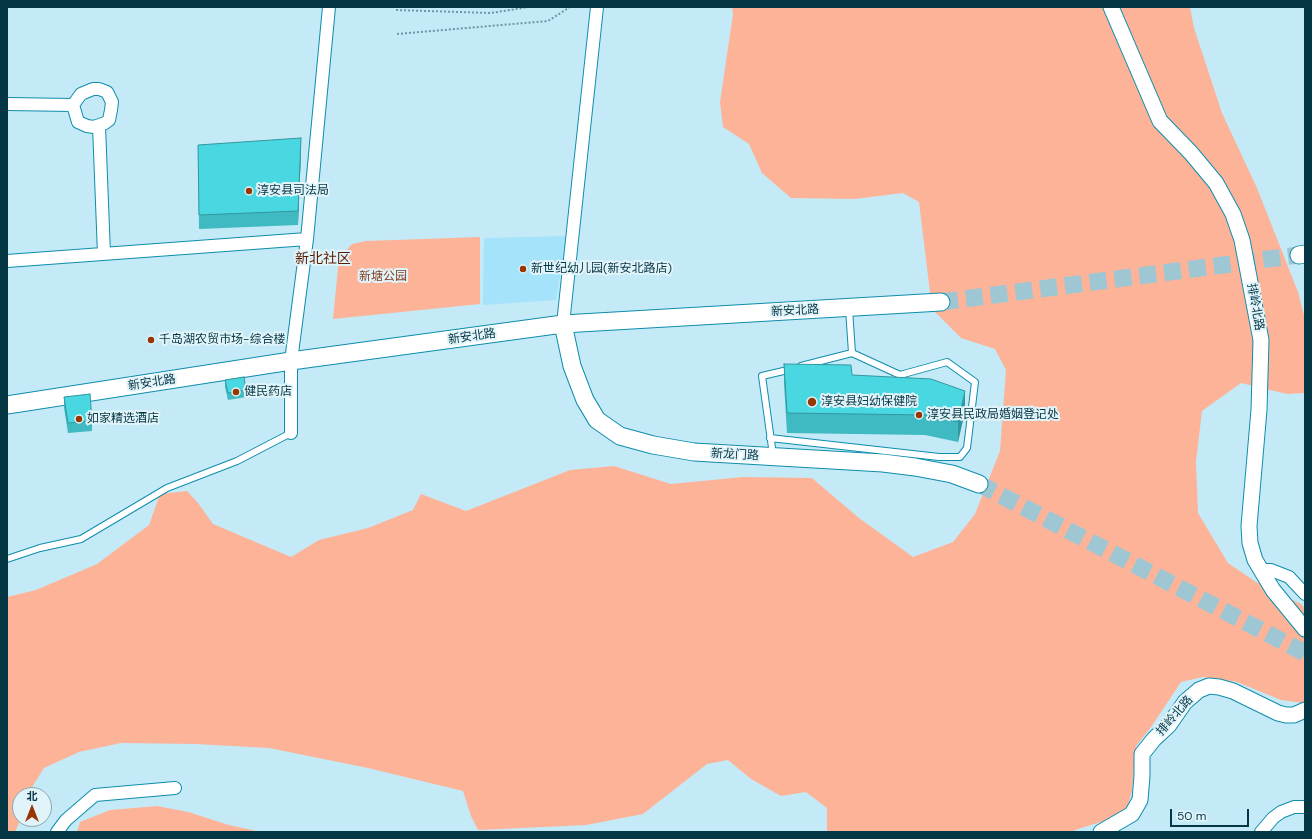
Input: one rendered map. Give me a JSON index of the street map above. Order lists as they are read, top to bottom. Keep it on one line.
{"streets":{"main road":["新安北路","新龙门路"],"street":["排岭北路"]},"crossings":[["新安北路","新龙门路"]],"districts":["新北社区"],"parks":["新塘公园"],"places":["淳安县司法局","新世纪幼儿园(新安北路店)","千岛湖农贸市场-综合楼","健民药店","淳安县妇幼保健院","淳安县民政局婚姻登记处","如家精选酒店"],"scale_bar":"50 m","north":"top"}
